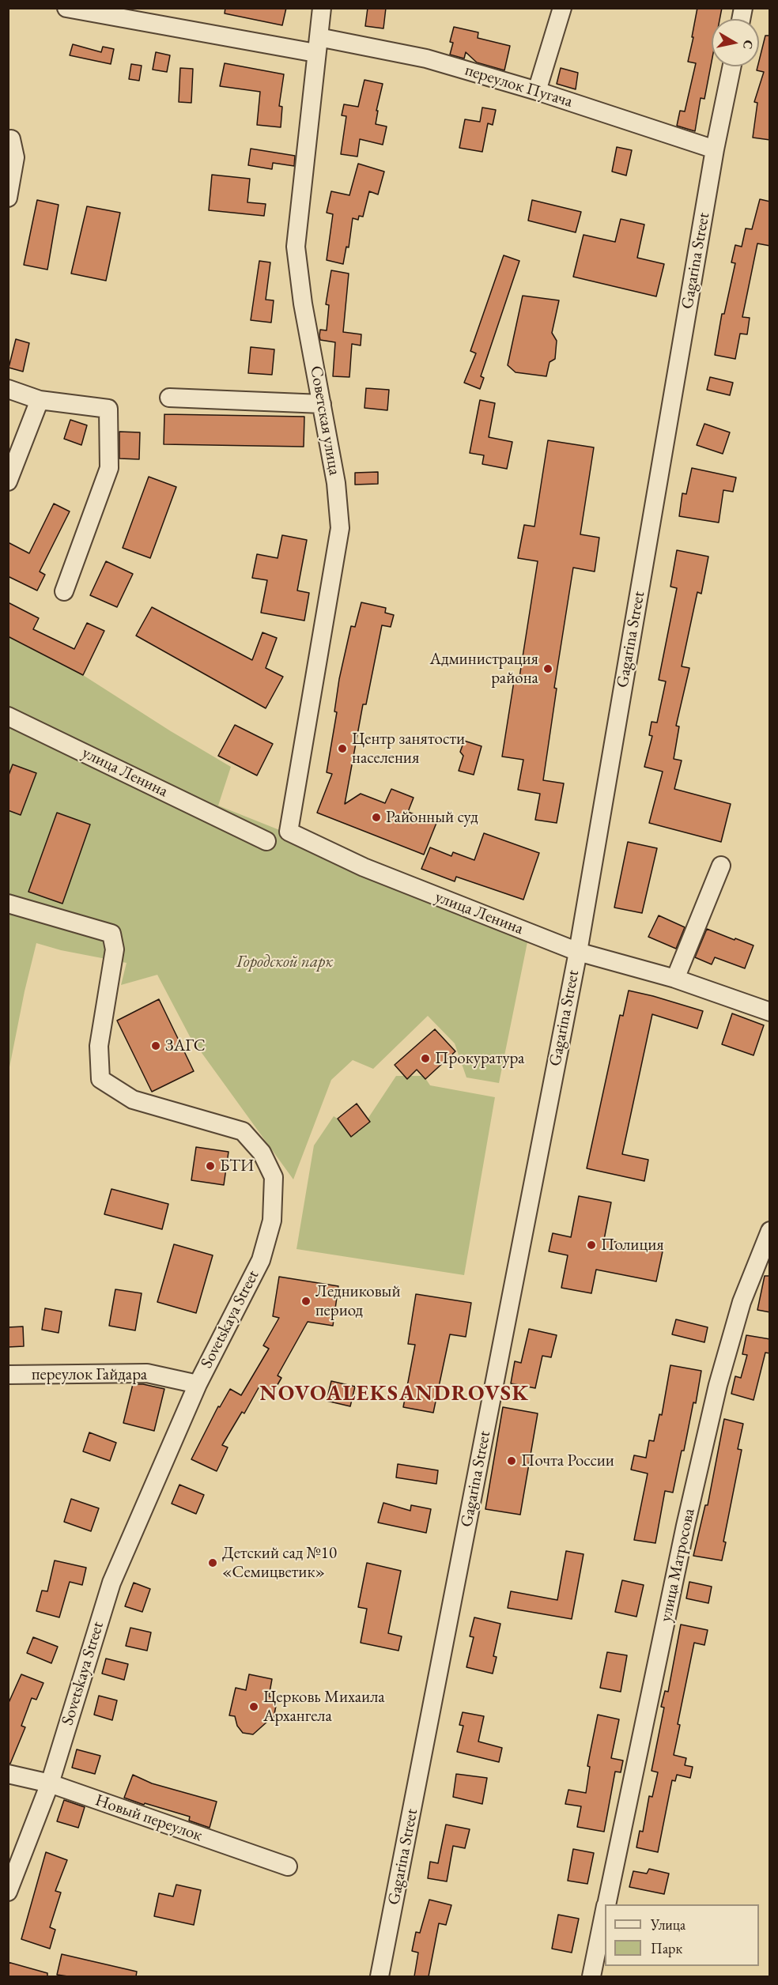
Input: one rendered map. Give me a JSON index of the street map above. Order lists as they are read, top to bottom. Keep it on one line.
{"streets":{"street":["переулок Пугача","Gagarina Street","Советская улица","улица Ленина","Sovetskaya Street","переулок Гайдара","улица Матросова","Новый переулок"]},"crossings":[["переулок Пугача","Gagarina Street"],["переулок Пугача","Советская улица"],["Gagarina Street","улица Ленина"],["Советская улица","улица Ленина"],["Sovetskaya Street","переулок Гайдара"],["Sovetskaya Street","Новый переулок"]],"districts":["NOVOALEKSANDROVSK"],"parks":["Городской парк"],"places":["Администрация района","Центр занятости населения","Районный суд","ЗАГС","Прокуратура","БТИ","Полиция","Ледниковый период","Почта России","Детский сад №10 «Семицветик»","Церковь Михаила Архангела"],"legend":["Улица","Парк"],"north":"right"}
